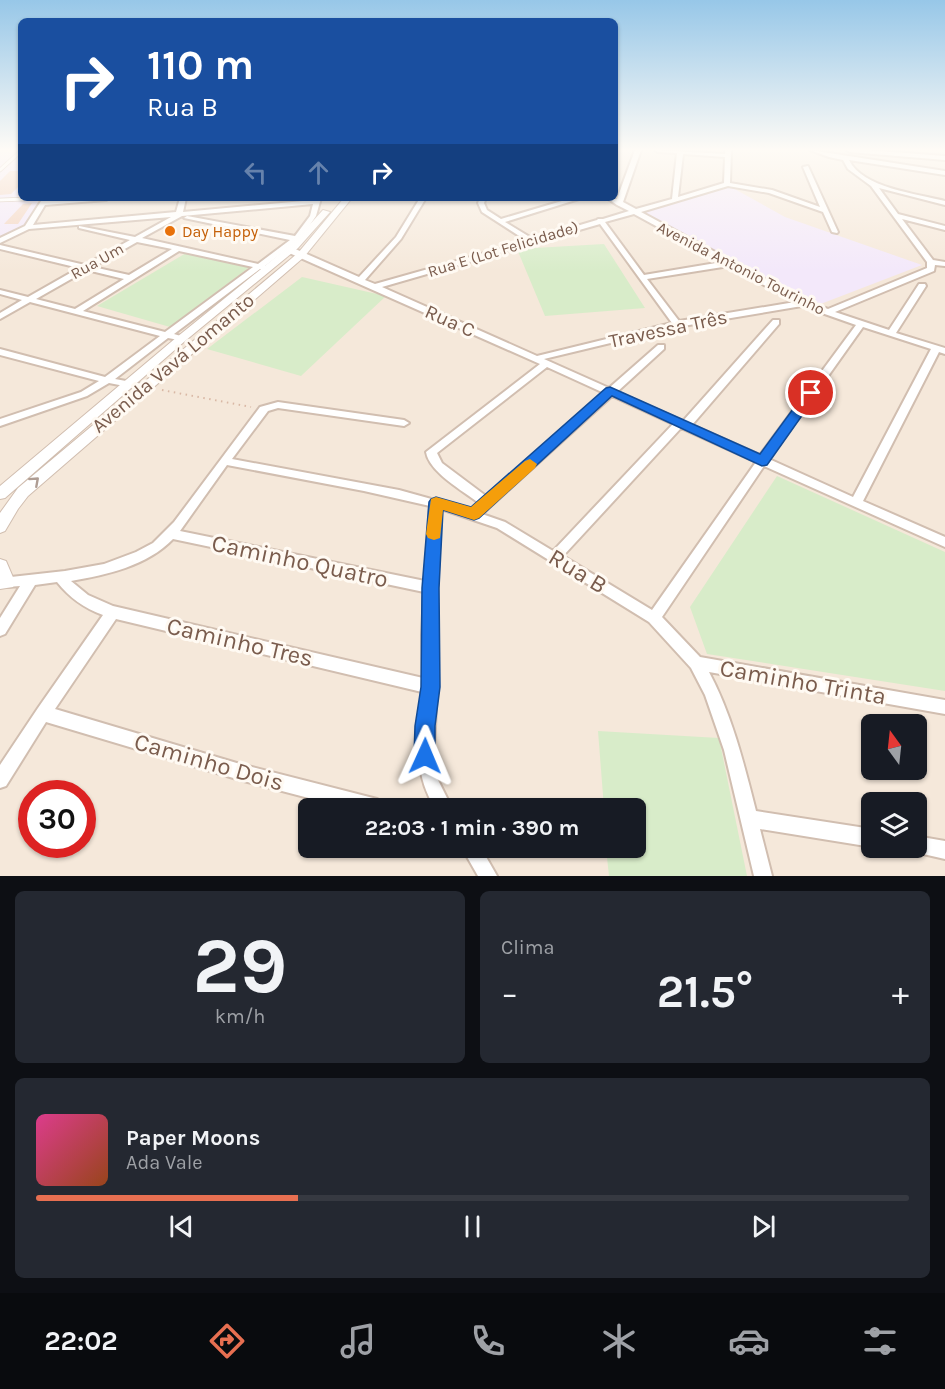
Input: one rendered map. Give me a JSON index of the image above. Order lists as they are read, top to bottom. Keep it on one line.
{"streets":{"street":["Rua E (Lot Felicidade)","Rua Um","Avenida Antonio Tourinho","Rua C","Travessa Três","Avenida Vavá Lomanto","Caminho Quatro","Rua B","Caminho Tres","Caminho Trinta","Caminho Dois"]},"crossings":[["Rua E (Lot Felicidade)","Avenida Antonio Tourinho"],["Rua E (Lot Felicidade)","Rua C"],["Avenida Antonio Tourinho","Travessa Três"],["Rua C","Travessa Três"],["Rua C","Avenida Vavá Lomanto"],["Rua B","Caminho Trinta"]],"places":["Day Happy"],"north":"top","page":{"turn":["110 m","Rua B"],"limit":"30","trip":"22:03 · 1 min · 390 m","tile":[["29","km/h"],"Clima"],"heat":["−","21.5°","+"],"song":["Paper Moons","Ada Vale"],"tabs":"22:02"}}
